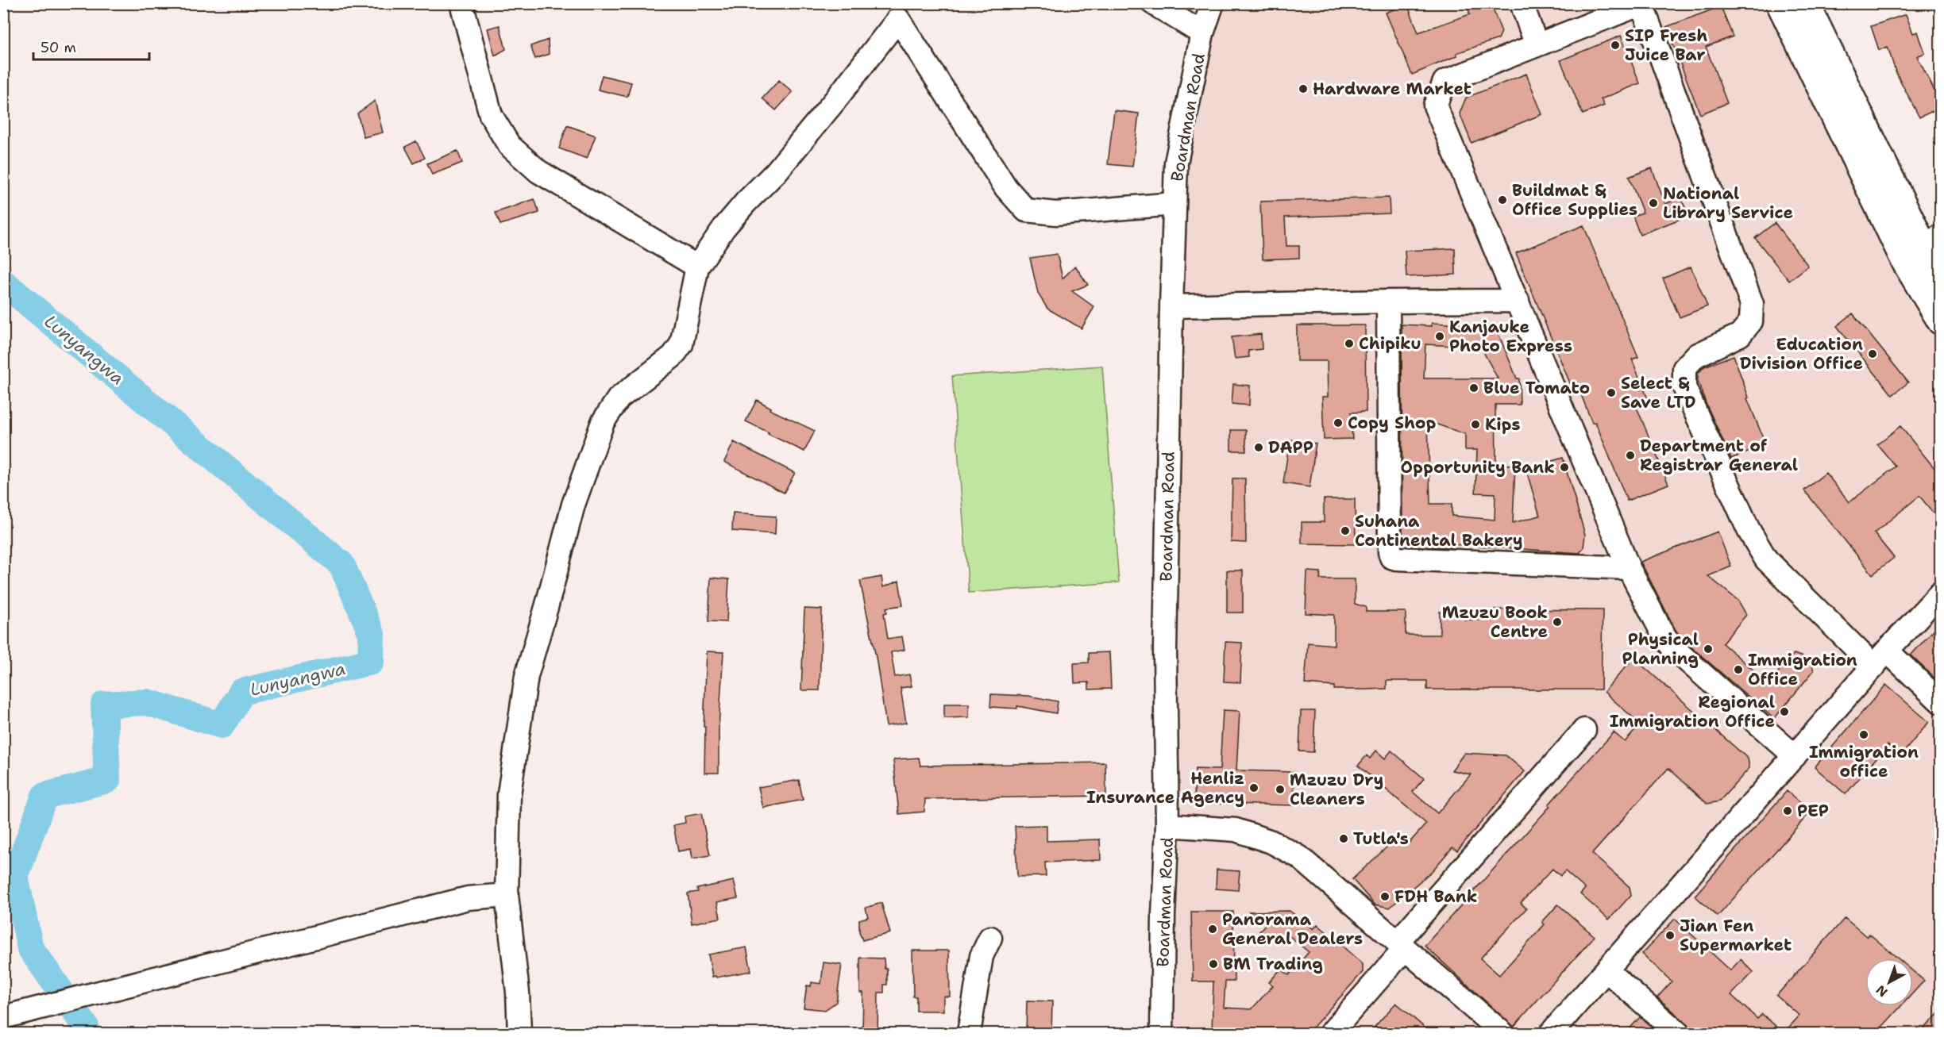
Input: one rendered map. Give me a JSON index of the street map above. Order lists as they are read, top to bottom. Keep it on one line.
{"streets":{"street":["Boardman Road"]},"water":["Lunyangwa"],"places":["SIP Fresh Juice Bar","Hardware Market","Buildmat & Office Supplies","National Library Service","Kanjauke Photo Express","Chipiku","Education Division Office","Blue Tomato","Select & Save LTD","Copy Shop","Kips","DAPP","Department of Registrar General","Opportunity Bank","Suhana Continental Bakery","Mzuzu Book Centre","Physical Planning","Immigration Office","Regional Immigration Office","Immigration office","Henliz Insurance Agency","Mzuzu Dry Cleaners","PEP","Tutla's","FDH Bank","Panorama General Dealers","Jian Fen Supermarket","BM Trading"],"scale_bar":"50 m","north":"bottom left"}
